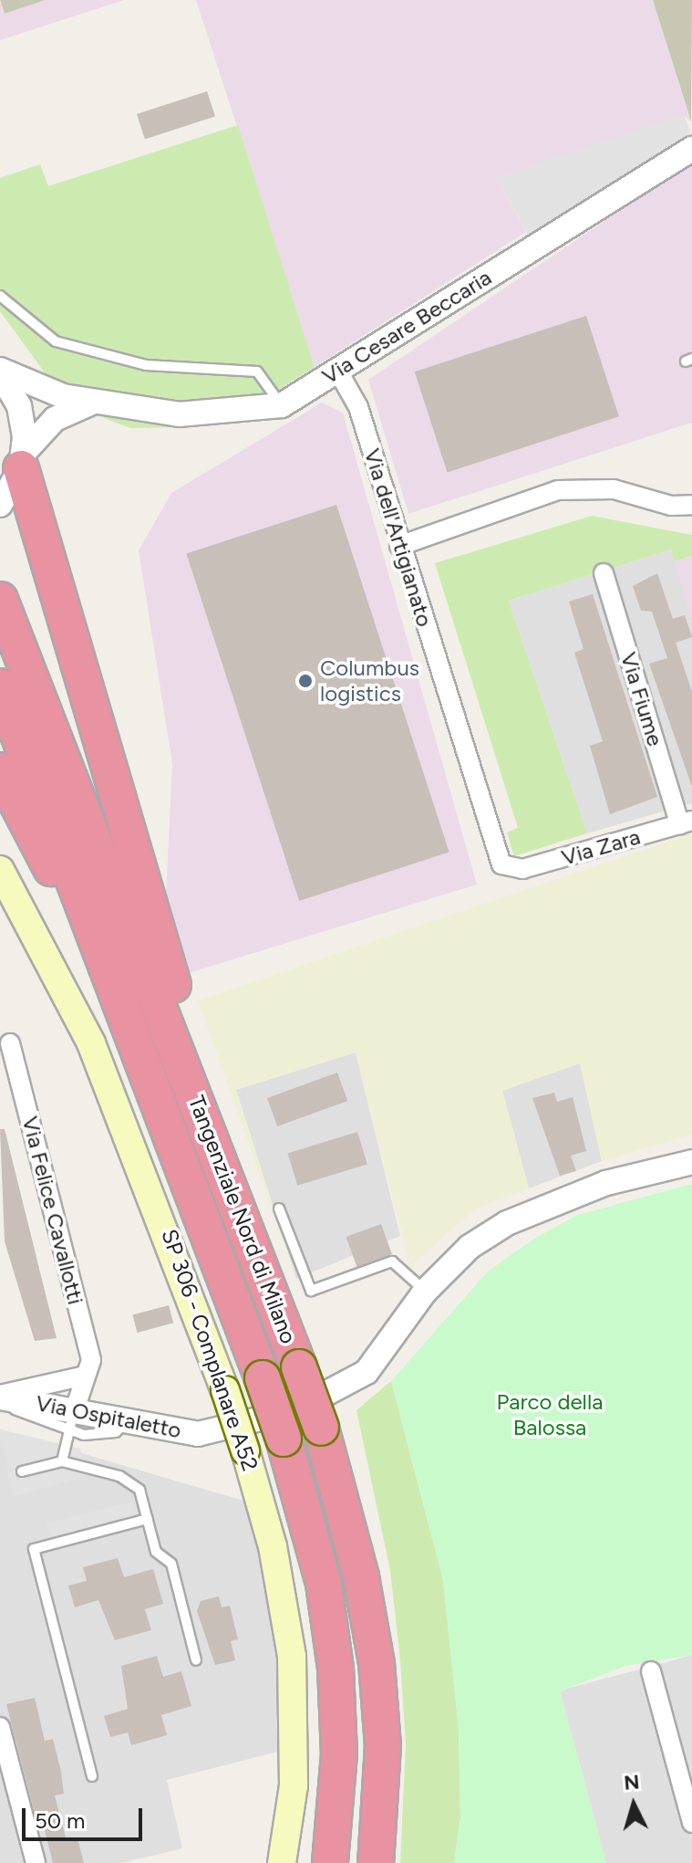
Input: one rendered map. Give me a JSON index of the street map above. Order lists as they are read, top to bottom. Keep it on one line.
{"streets":{"highway":["Tangenziale Nord di Milano"],"main road":["SP 306 - Complanare A52"],"street":["Via Cesare Beccaria","Via dell'Artigianato","Via Fiume","Via Zara","Via Felice Cavallotti","Via Ospitaletto"]},"crossings":[["Via Cesare Beccaria","Via dell'Artigianato"],["Via dell'Artigianato","Via Zara"],["Via Fiume","Via Zara"],["Via Felice Cavallotti","Via Ospitaletto"]],"parks":["Parco della Balossa"],"places":["Columbus logistics"],"scale_bar":"50 m","north":"top"}
